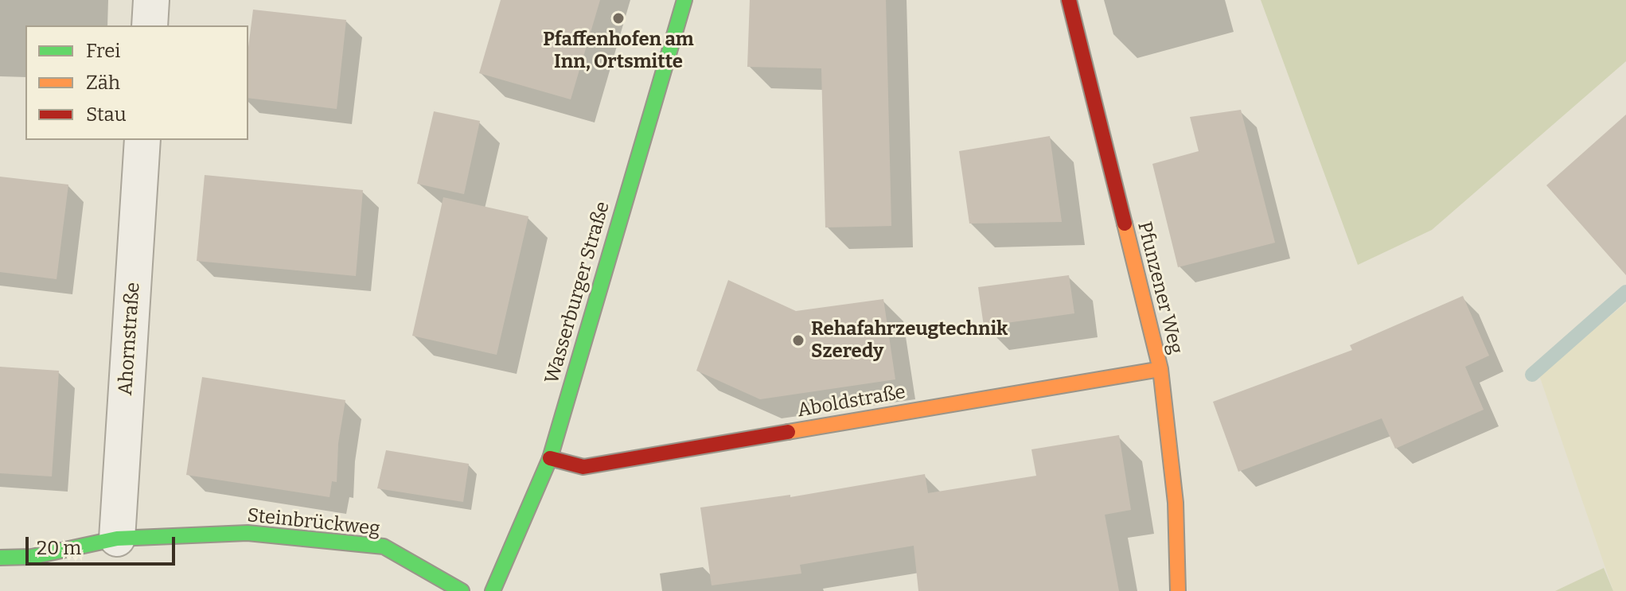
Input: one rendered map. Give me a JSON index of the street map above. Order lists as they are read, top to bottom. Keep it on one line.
{"streets":{"street":["Pfunzener Weg","Wasserburger Straße","Ahornstraße","Aboldstraße","Steinbrückweg"]},"crossings":[["Pfunzener Weg","Aboldstraße"],["Wasserburger Straße","Aboldstraße"],["Ahornstraße","Steinbrückweg"]],"places":["Pfaffenhofen am Inn, Ortsmitte","Rehafahrzeugtechnik Szeredy"],"legend":["Frei","Zäh","Stau"],"scale_bar":"20 m"}
